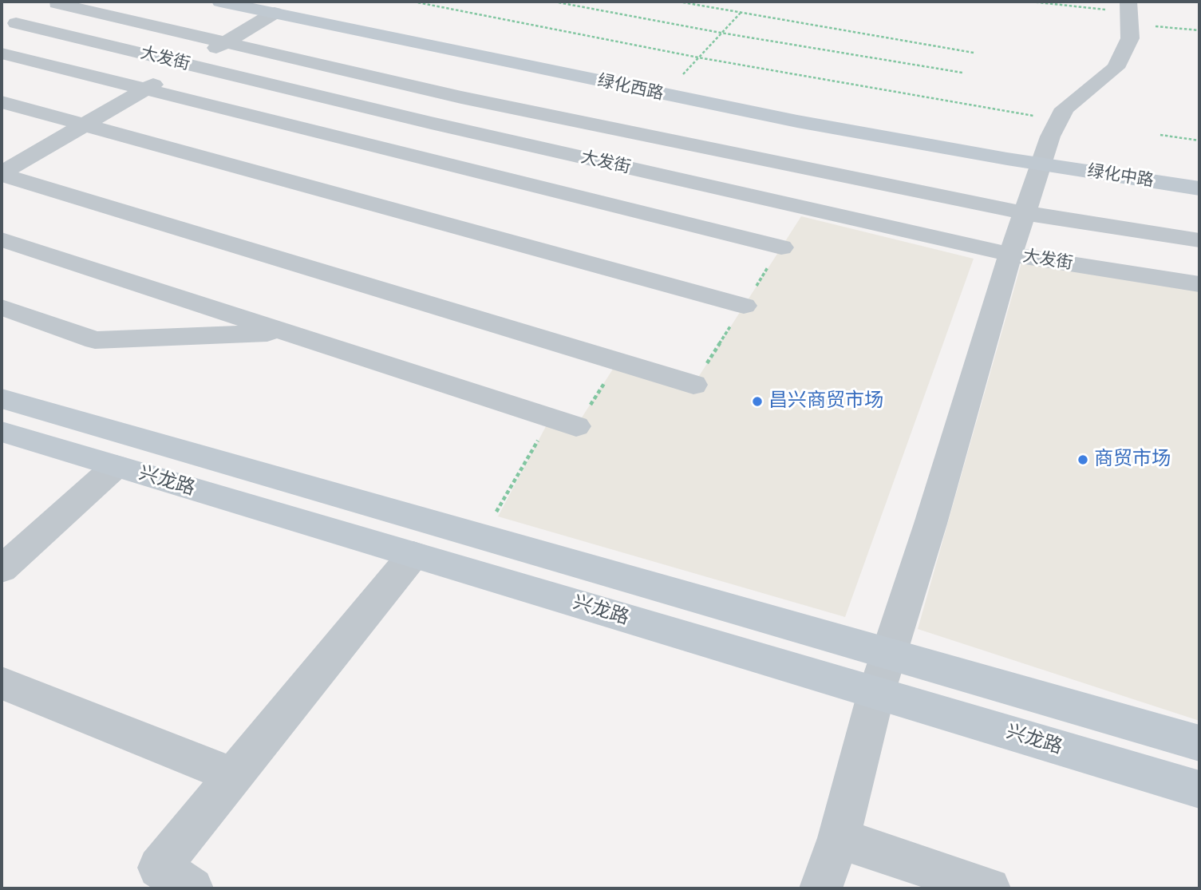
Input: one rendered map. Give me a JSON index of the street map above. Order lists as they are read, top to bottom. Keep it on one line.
{"streets":{"main road":["绿化西路","绿化中路","兴龙路"],"street":["大发街"]},"crossings":[["绿化西路","绿化中路"]],"places":["昌兴商贸市场","商贸市场"]}
